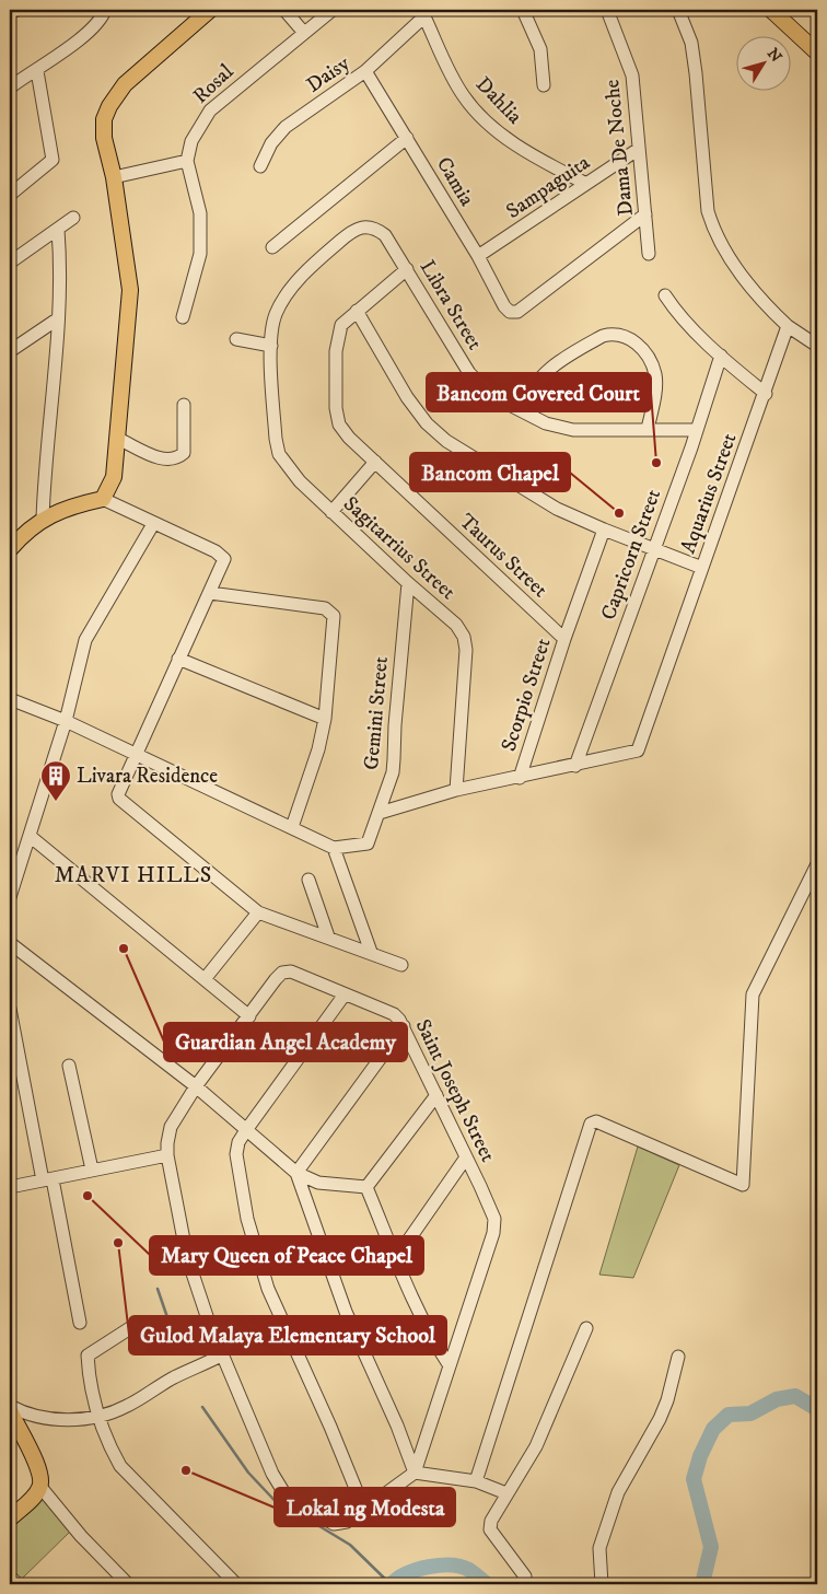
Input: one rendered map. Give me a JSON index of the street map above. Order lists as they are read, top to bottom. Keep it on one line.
{"streets":{"street":["Daisy","Rosal","Dahlia","Dama De Noche","Camia","Sampaguita","Libra Street","Aquarius Street","Sagitarrius Street","Capricorn Street","Taurus Street","Scorpio Street","Gemini Street","Saint Joseph Street"]},"crossings":[["Daisy","Dahlia"],["Daisy","Camia"],["Dahlia","Sampaguita"],["Dama De Noche","Camia"],["Dama De Noche","Sampaguita"],["Camia","Sampaguita"],["Libra Street","Sagitarrius Street"],["Libra Street","Capricorn Street"],["Libra Street","Taurus Street"],["Aquarius Street","Sagitarrius Street"],["Aquarius Street","Capricorn Street"],["Aquarius Street","Scorpio Street"],["Aquarius Street","Gemini Street"],["Sagitarrius Street","Gemini Street"],["Taurus Street","Scorpio Street"]],"districts":["MARVI HILLS"],"places":{"other":["Bancom Covered Court","Bancom Chapel","Guardian Angel Academy","Mary Queen of Peace Chapel","Gulod Malaya Elementary School","Lokal ng Modesta"],"building":["Livara Residence"]},"north":"top right"}
